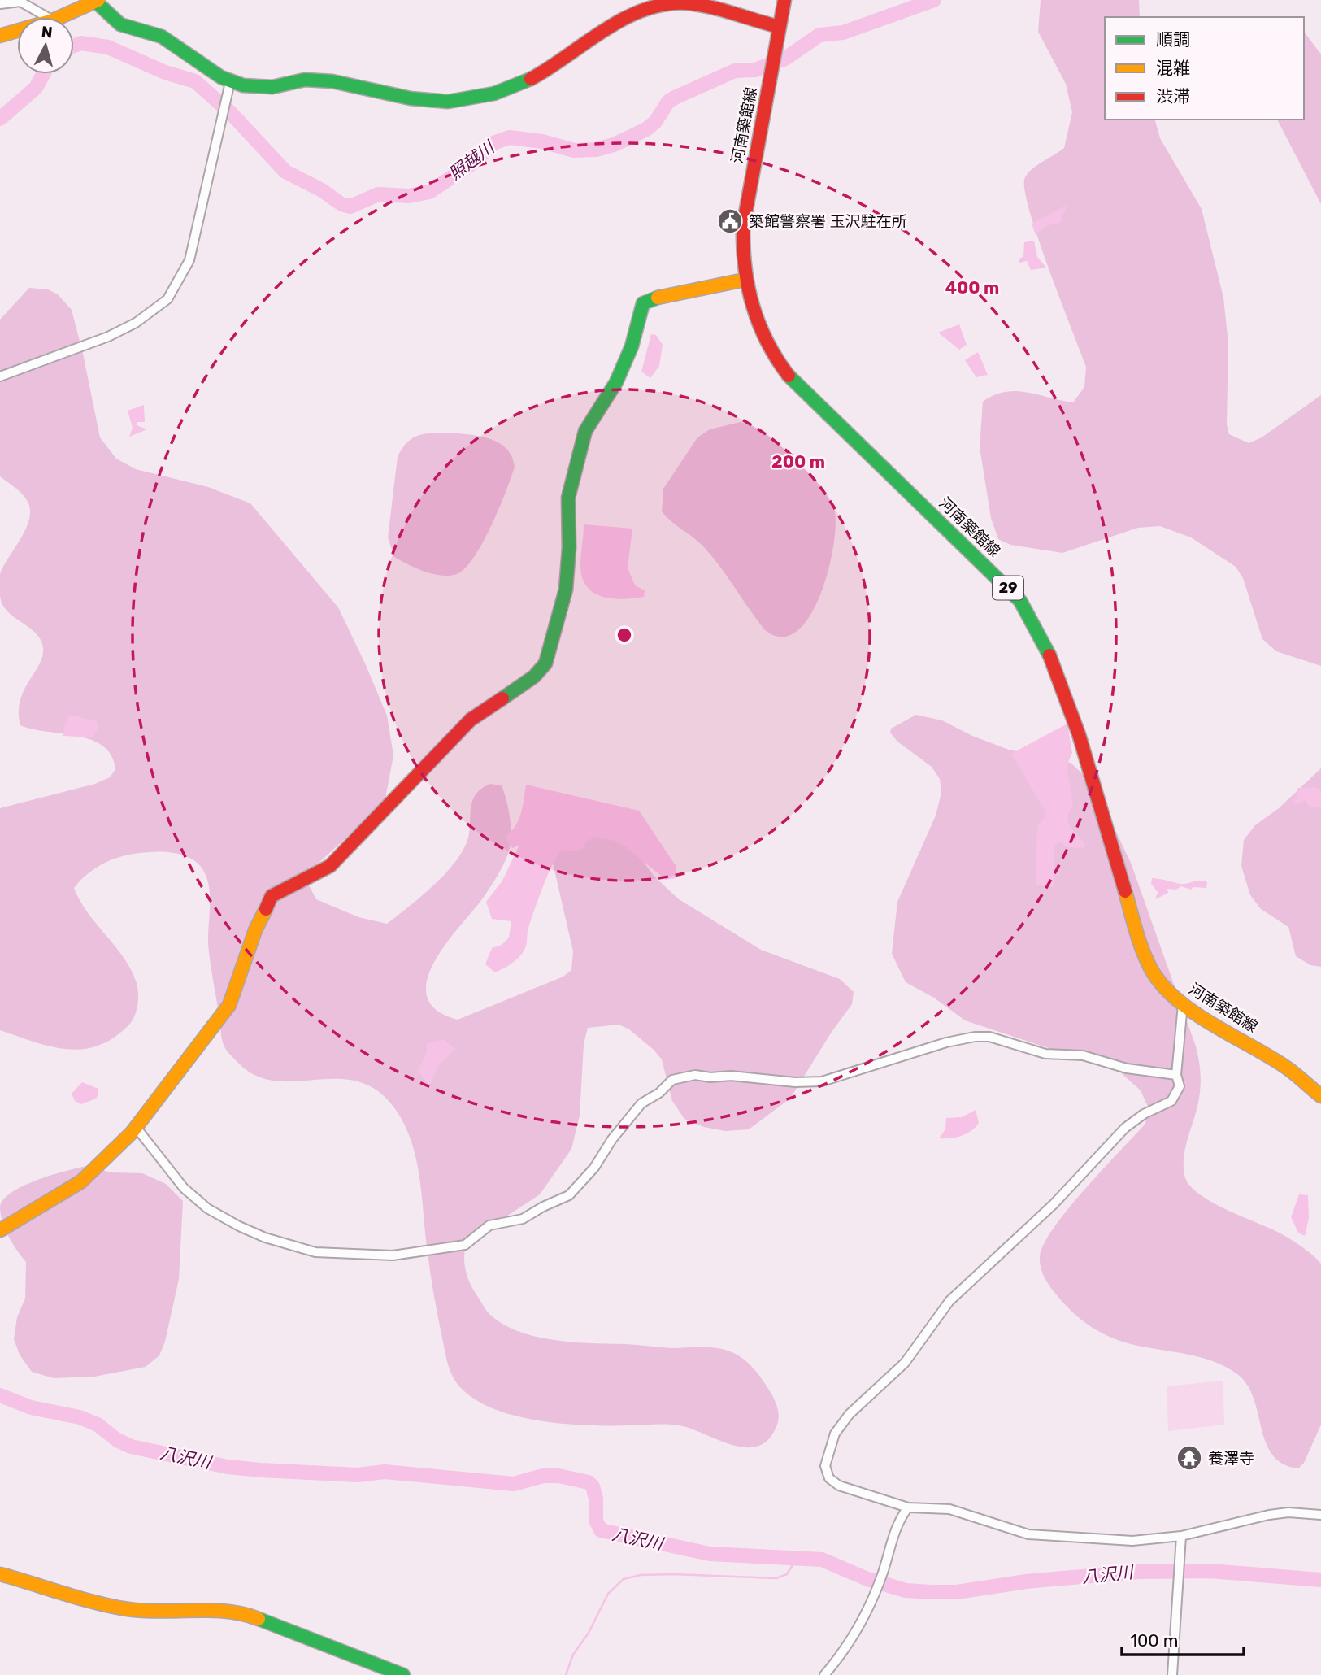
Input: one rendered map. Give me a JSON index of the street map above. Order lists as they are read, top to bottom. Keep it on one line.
{"streets":{"street":["河南築館線","29"]},"water":["照越川","八沢川"],"places":{"public building":["築館警察署 玉沢駐在所"],"temple":["養澤寺"]},"legend":["順調","混雑","渋滞"],"scale_bar":"100 m","north":"top","rings":["400 m","200 m"]}
